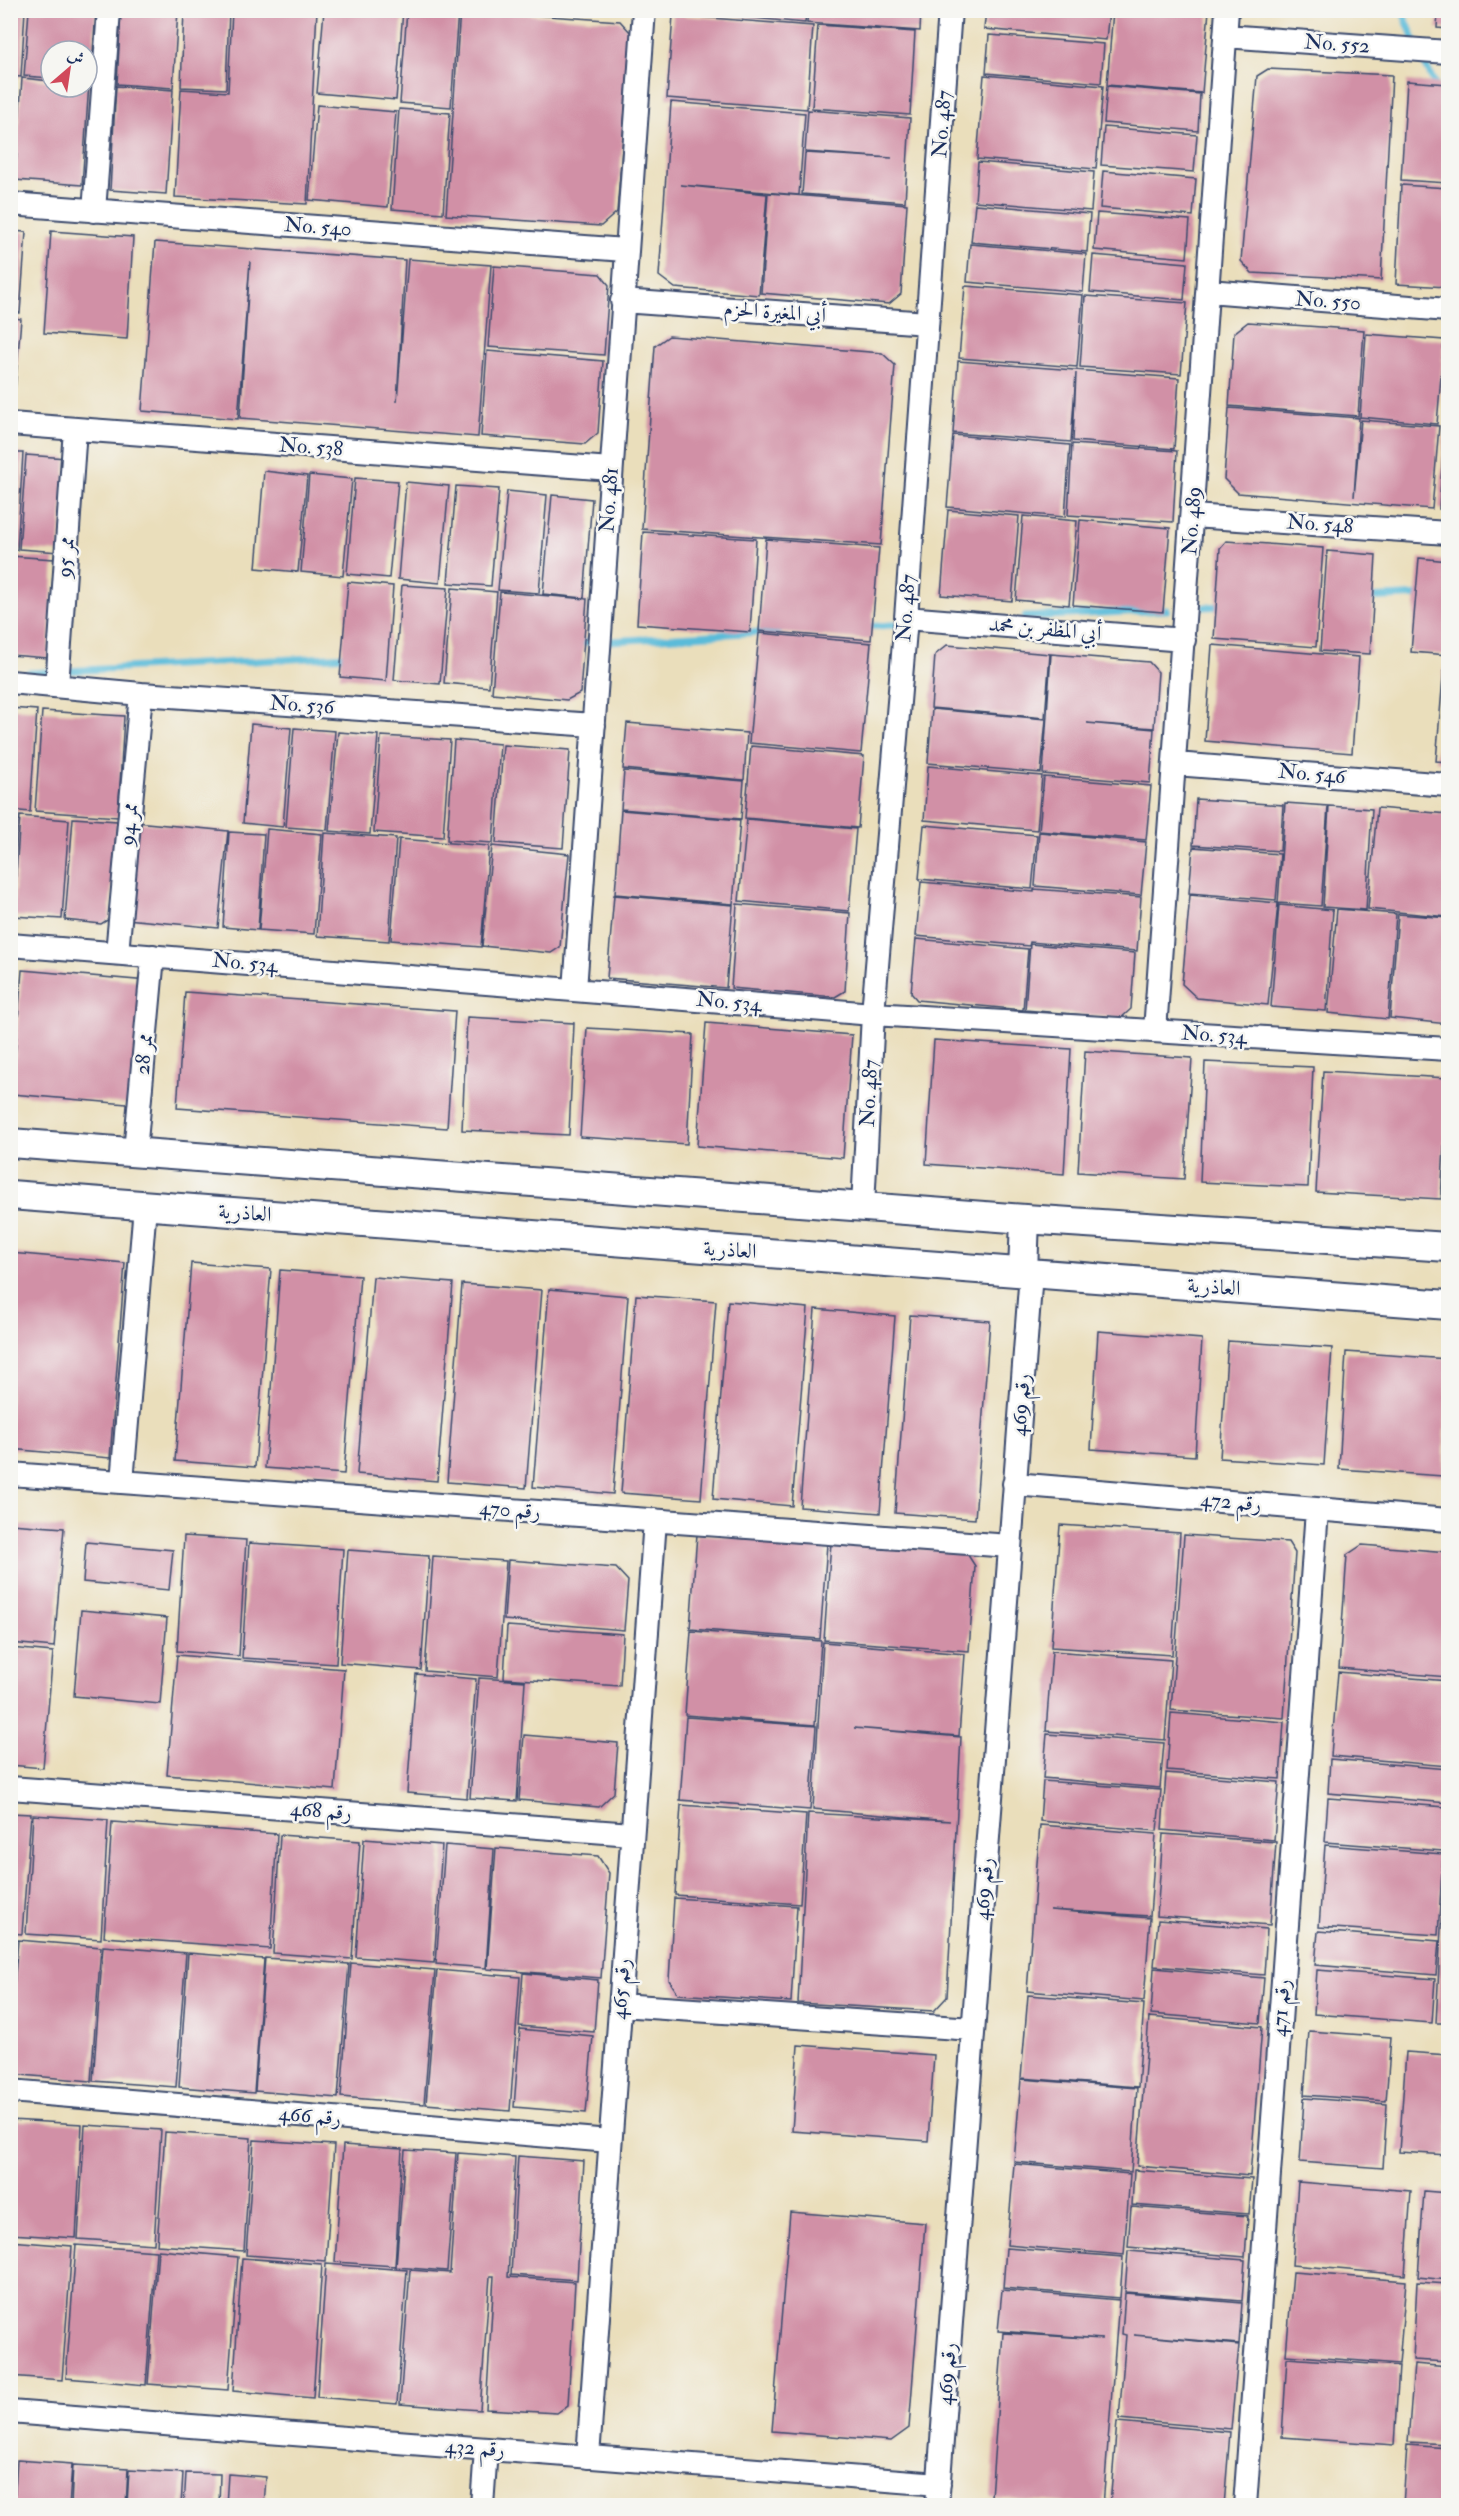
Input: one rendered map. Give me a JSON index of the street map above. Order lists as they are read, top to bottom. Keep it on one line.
{"streets":{"street":["No. 552","No. 487","No. 540","No. 550","أبي المغيرة الحزم","No. 538","No. 481","No. 489","No. 548","ممر 95","أبي المظفر بن محمد","No. 536","No. 546","ممر 94","No. 534","ممر 28","العاذرية","رقم 469","رقم 472","رقم 470","رقم 468","رقم 465","رقم 471","رقم 466","رقم 432"]},"crossings":[["No. 552","No. 489"],["No. 487","أبي المغيرة الحزم"],["No. 487","أبي المظفر بن محمد"],["No. 487","No. 534"],["No. 540","No. 481"],["No. 550","No. 489"],["أبي المغيرة الحزم","No. 481"],["No. 538","No. 481"],["No. 538","ممر 95"],["No. 481","No. 536"],["No. 481","No. 534"],["No. 489","No. 548"],["No. 489","أبي المظفر بن محمد"],["No. 489","No. 546"],["No. 489","No. 534"],["ممر 95","No. 536"],["No. 536","ممر 94"],["ممر 94","No. 534"],["No. 534","ممر 28"],["العاذرية","رقم 469"],["رقم 469","رقم 472"],["رقم 469","رقم 470"],["رقم 469","رقم 432"],["رقم 472","رقم 471"],["رقم 470","رقم 465"],["رقم 468","رقم 465"],["رقم 465","رقم 466"],["رقم 465","رقم 432"]],"north":"top right"}
